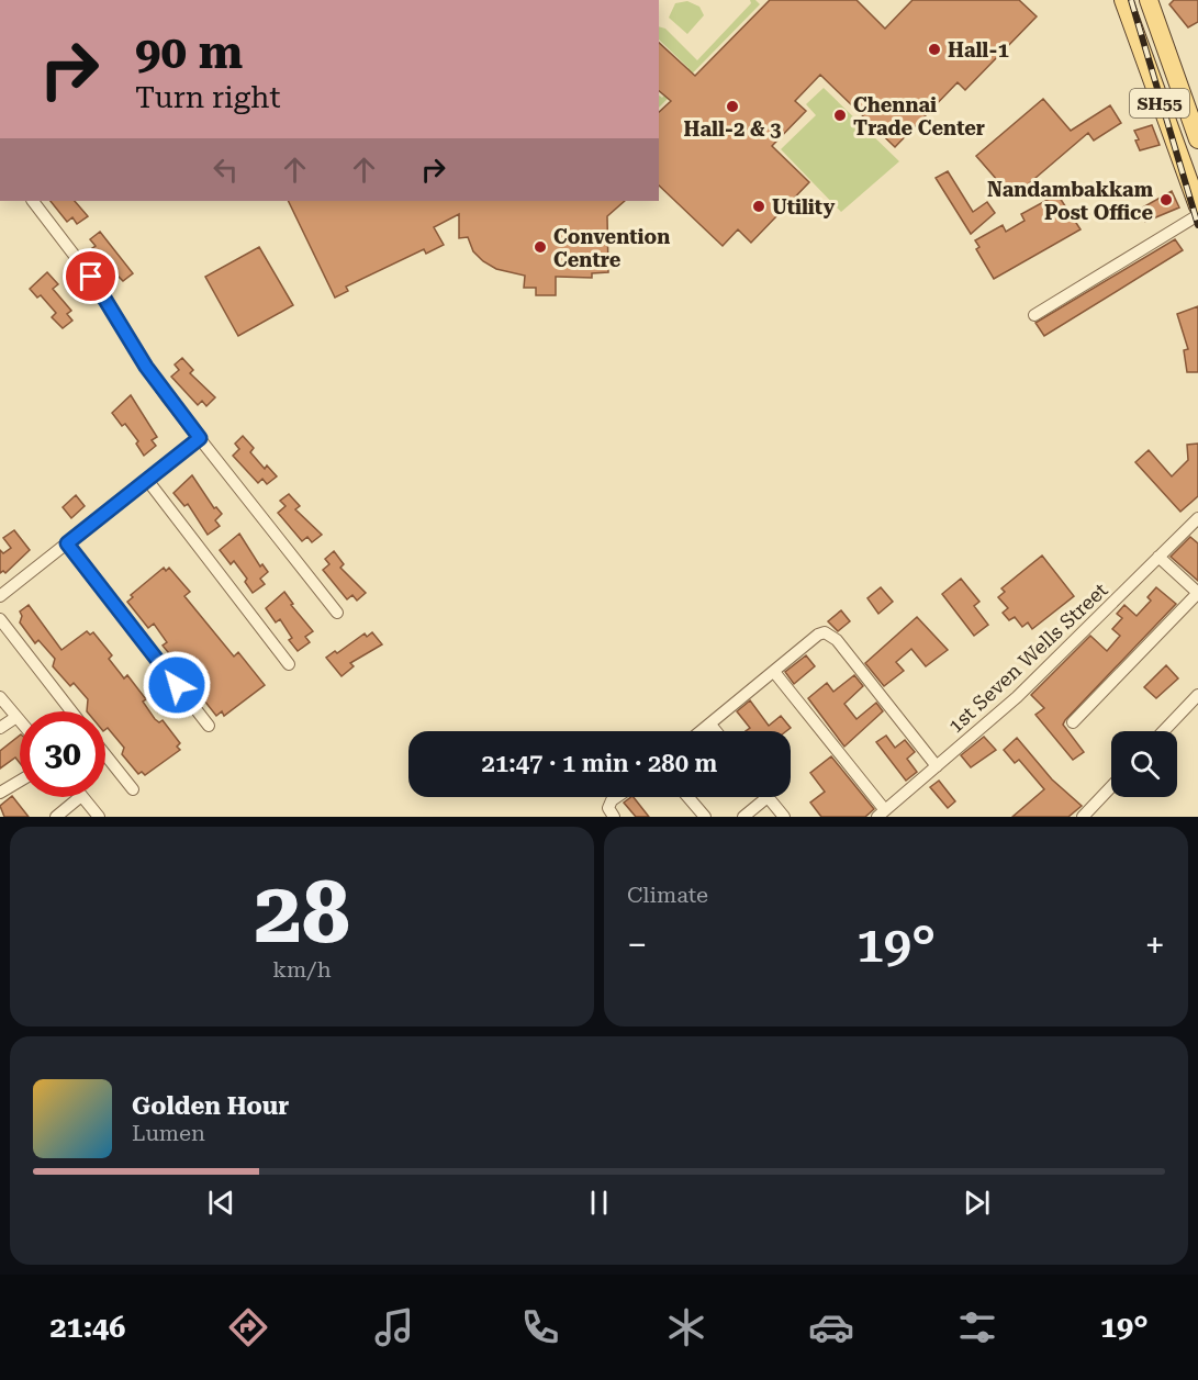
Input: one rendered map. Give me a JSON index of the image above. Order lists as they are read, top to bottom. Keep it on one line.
{"streets":{"main road":["SH55"],"street":["1st Seven Wells Street"]},"places":["Hall-1","Hall-2 & 3","Chennai Trade Center","Nandambakkam Post Office","Utility","Convention Centre"],"page":{"turn":["90 m","Turn right"],"limit":"30","trip":"21:47 · 1 min · 280 m","tile":[["28","km/h"],"Climate"],"heat":["−","19°","+"],"song":["Golden Hour","Lumen"],"tabs":["21:46","19°"]}}
